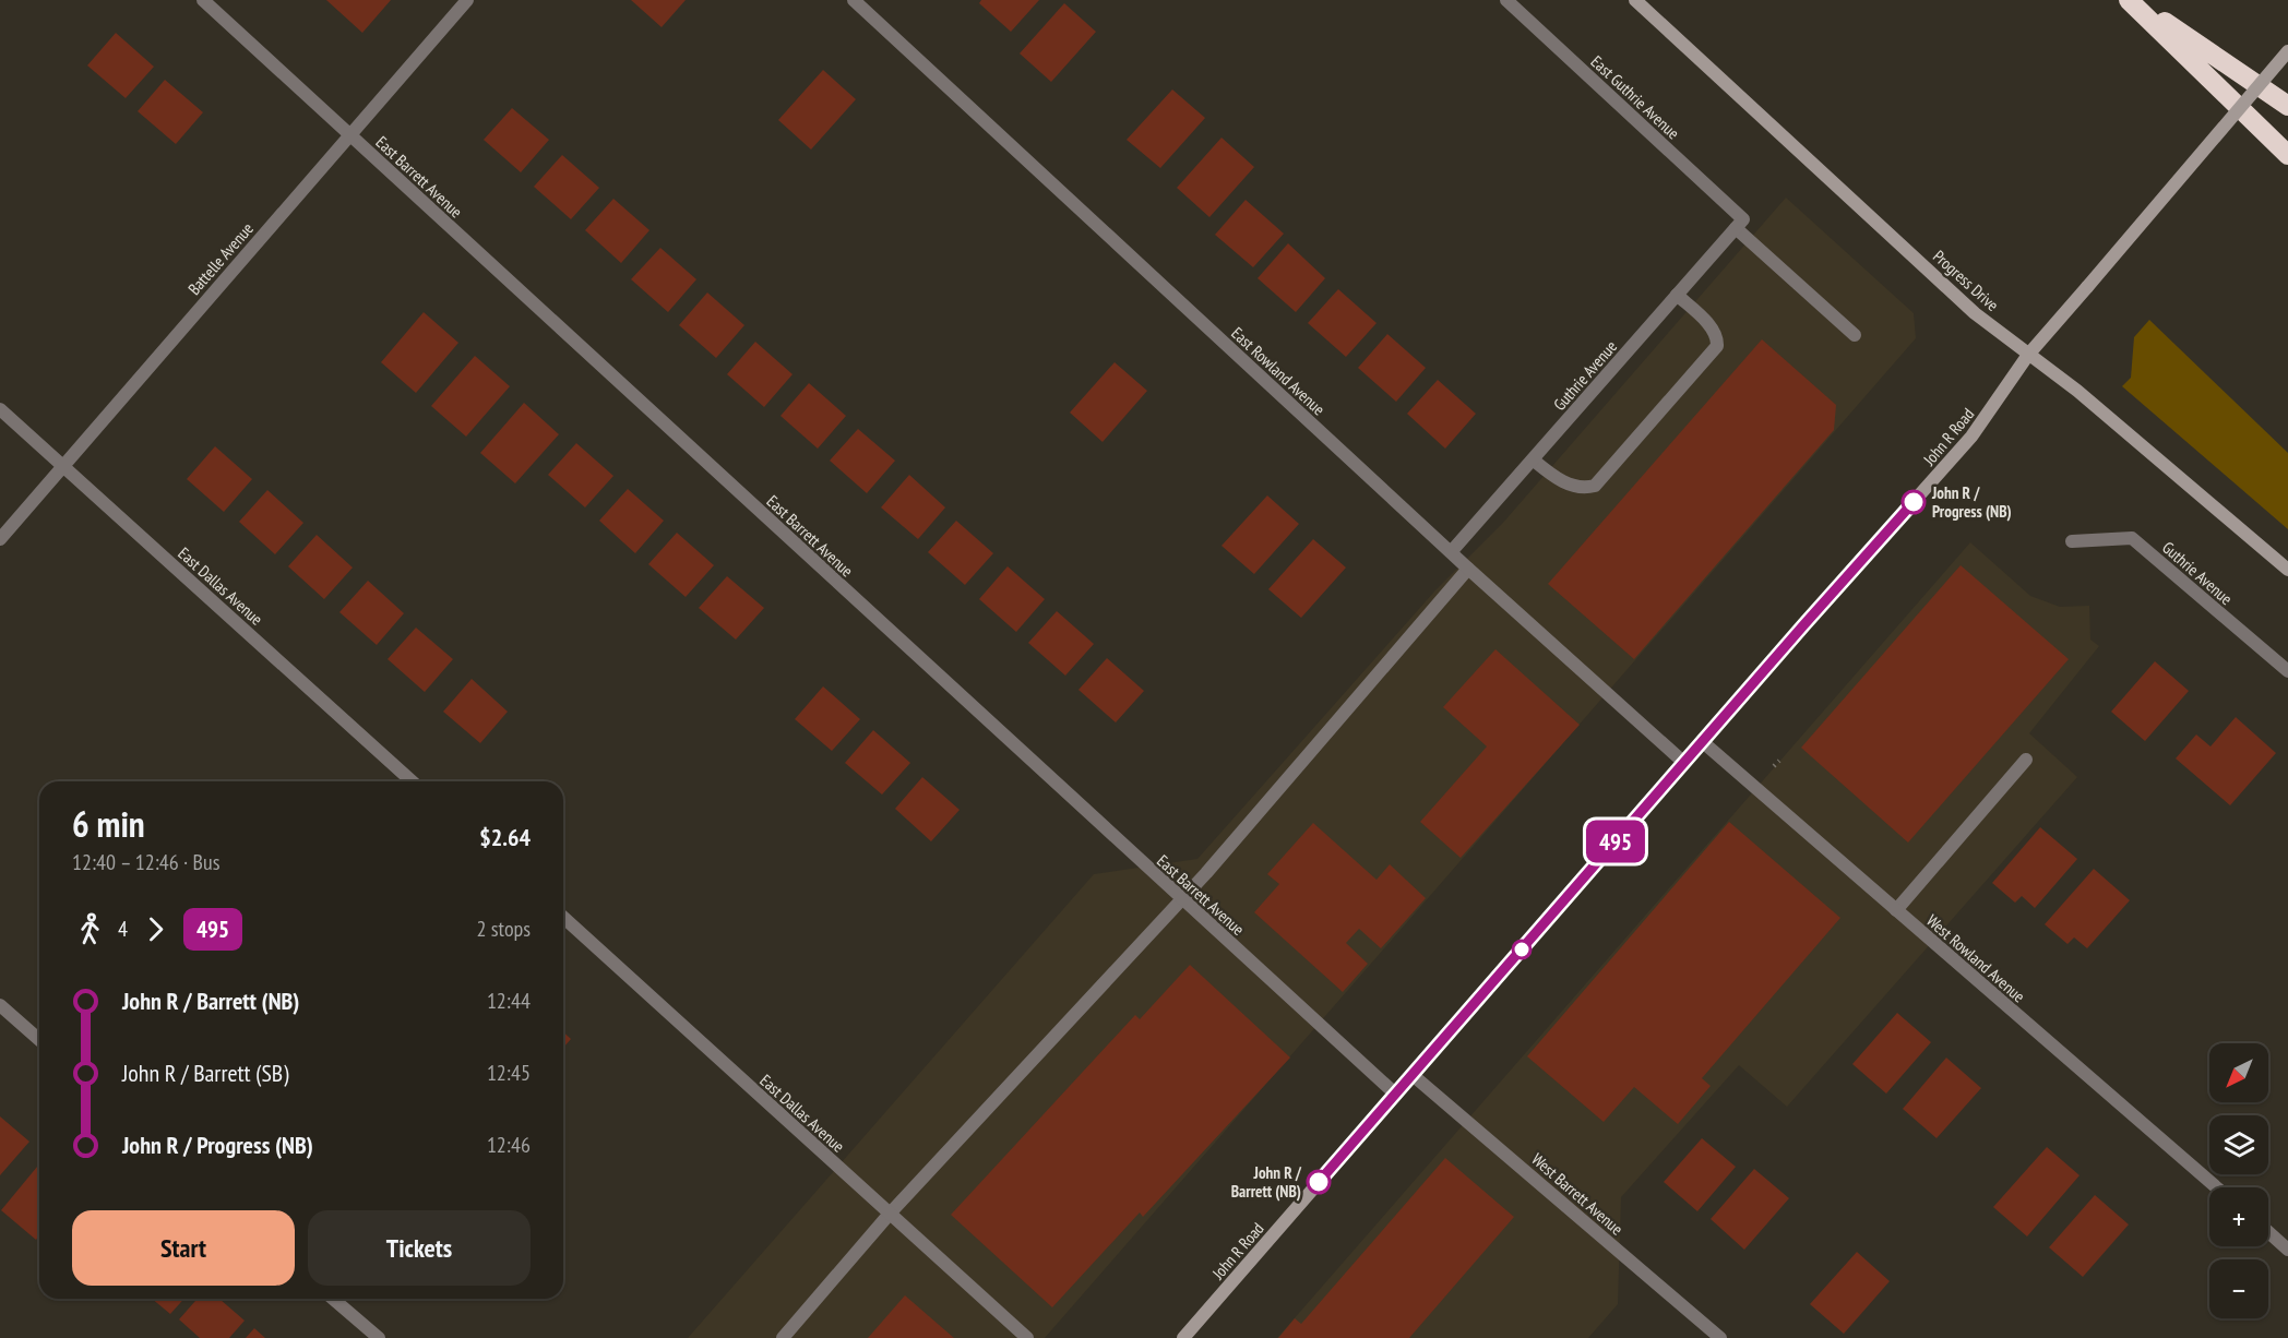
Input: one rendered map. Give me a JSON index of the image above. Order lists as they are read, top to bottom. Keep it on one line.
{"streets":{"main road":["Progress Drive","John R Road"],"street":["East Guthrie Avenue","East Barrett Avenue","Battelle Avenue","East Rowland Avenue","Guthrie Avenue","East Dallas Avenue","West Rowland Avenue","West Barrett Avenue"]},"crossings":[["East Guthrie Avenue","Guthrie Avenue"],["East Barrett Avenue","Battelle Avenue"],["East Barrett Avenue","John R Road"],["Battelle Avenue","East Dallas Avenue"],["Progress Drive","John R Road"],["East Rowland Avenue","Guthrie Avenue"],["East Rowland Avenue","John R Road"],["John R Road","West Rowland Avenue"],["John R Road","West Barrett Avenue"]],"places":["John R / Progress (NB)","John R / Barrett (NB)"],"lines":["bus line 495"],"north":"bottom left","page":{"on_map":"495","heading":["6 min","12:40 – 12:46 · Bus","$2.64"],"legs":["4","495","2 stops"],"list":[{"name":"John R / Barrett (NB)","value":"12:44"},{"name":"John R / Barrett (SB)","value":"12:45"},{"name":"John R / Progress (NB)","value":"12:46"}],"map_buttons":["+","−"],"buttons":["Start","Tickets"]}}
